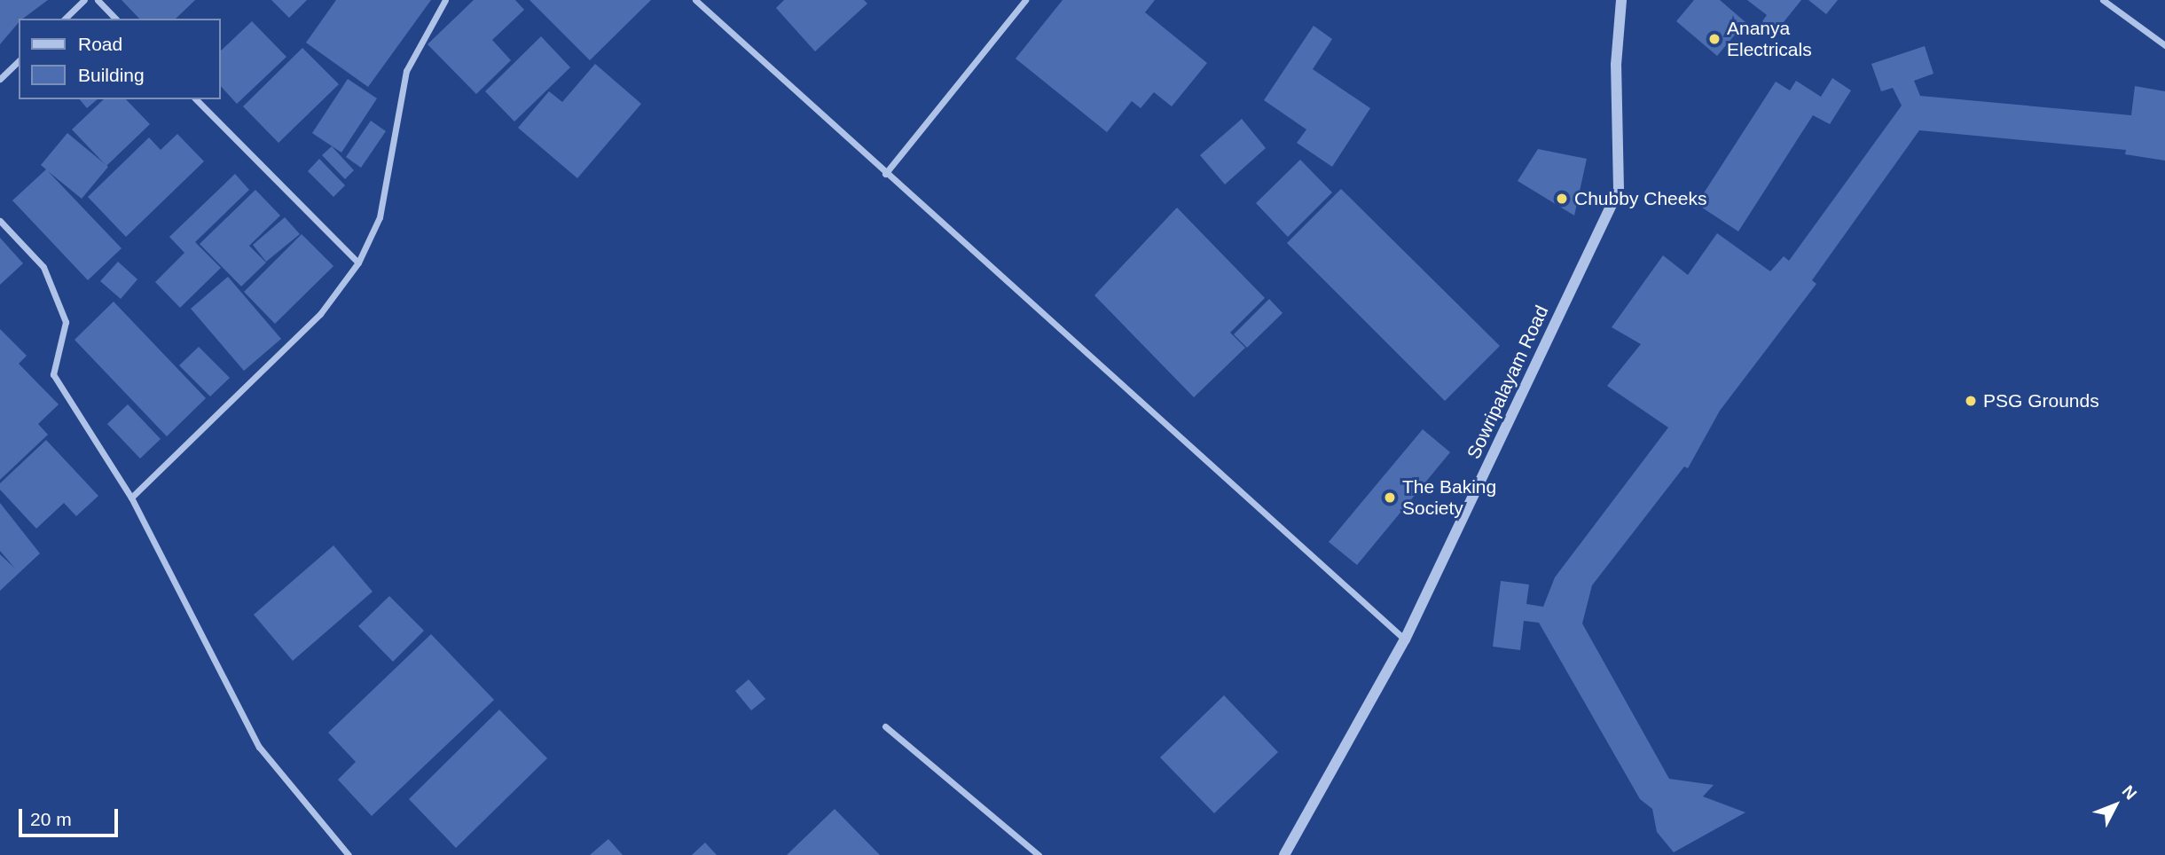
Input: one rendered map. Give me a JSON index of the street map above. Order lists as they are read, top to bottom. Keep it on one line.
{"streets":{"street":["Sowripalayam Road"]},"places":["Ananya Electricals","Chubby Cheeks","PSG Grounds","The Baking Society"],"legend":["Road","Building"],"scale_bar":"20 m","north":"top right"}
